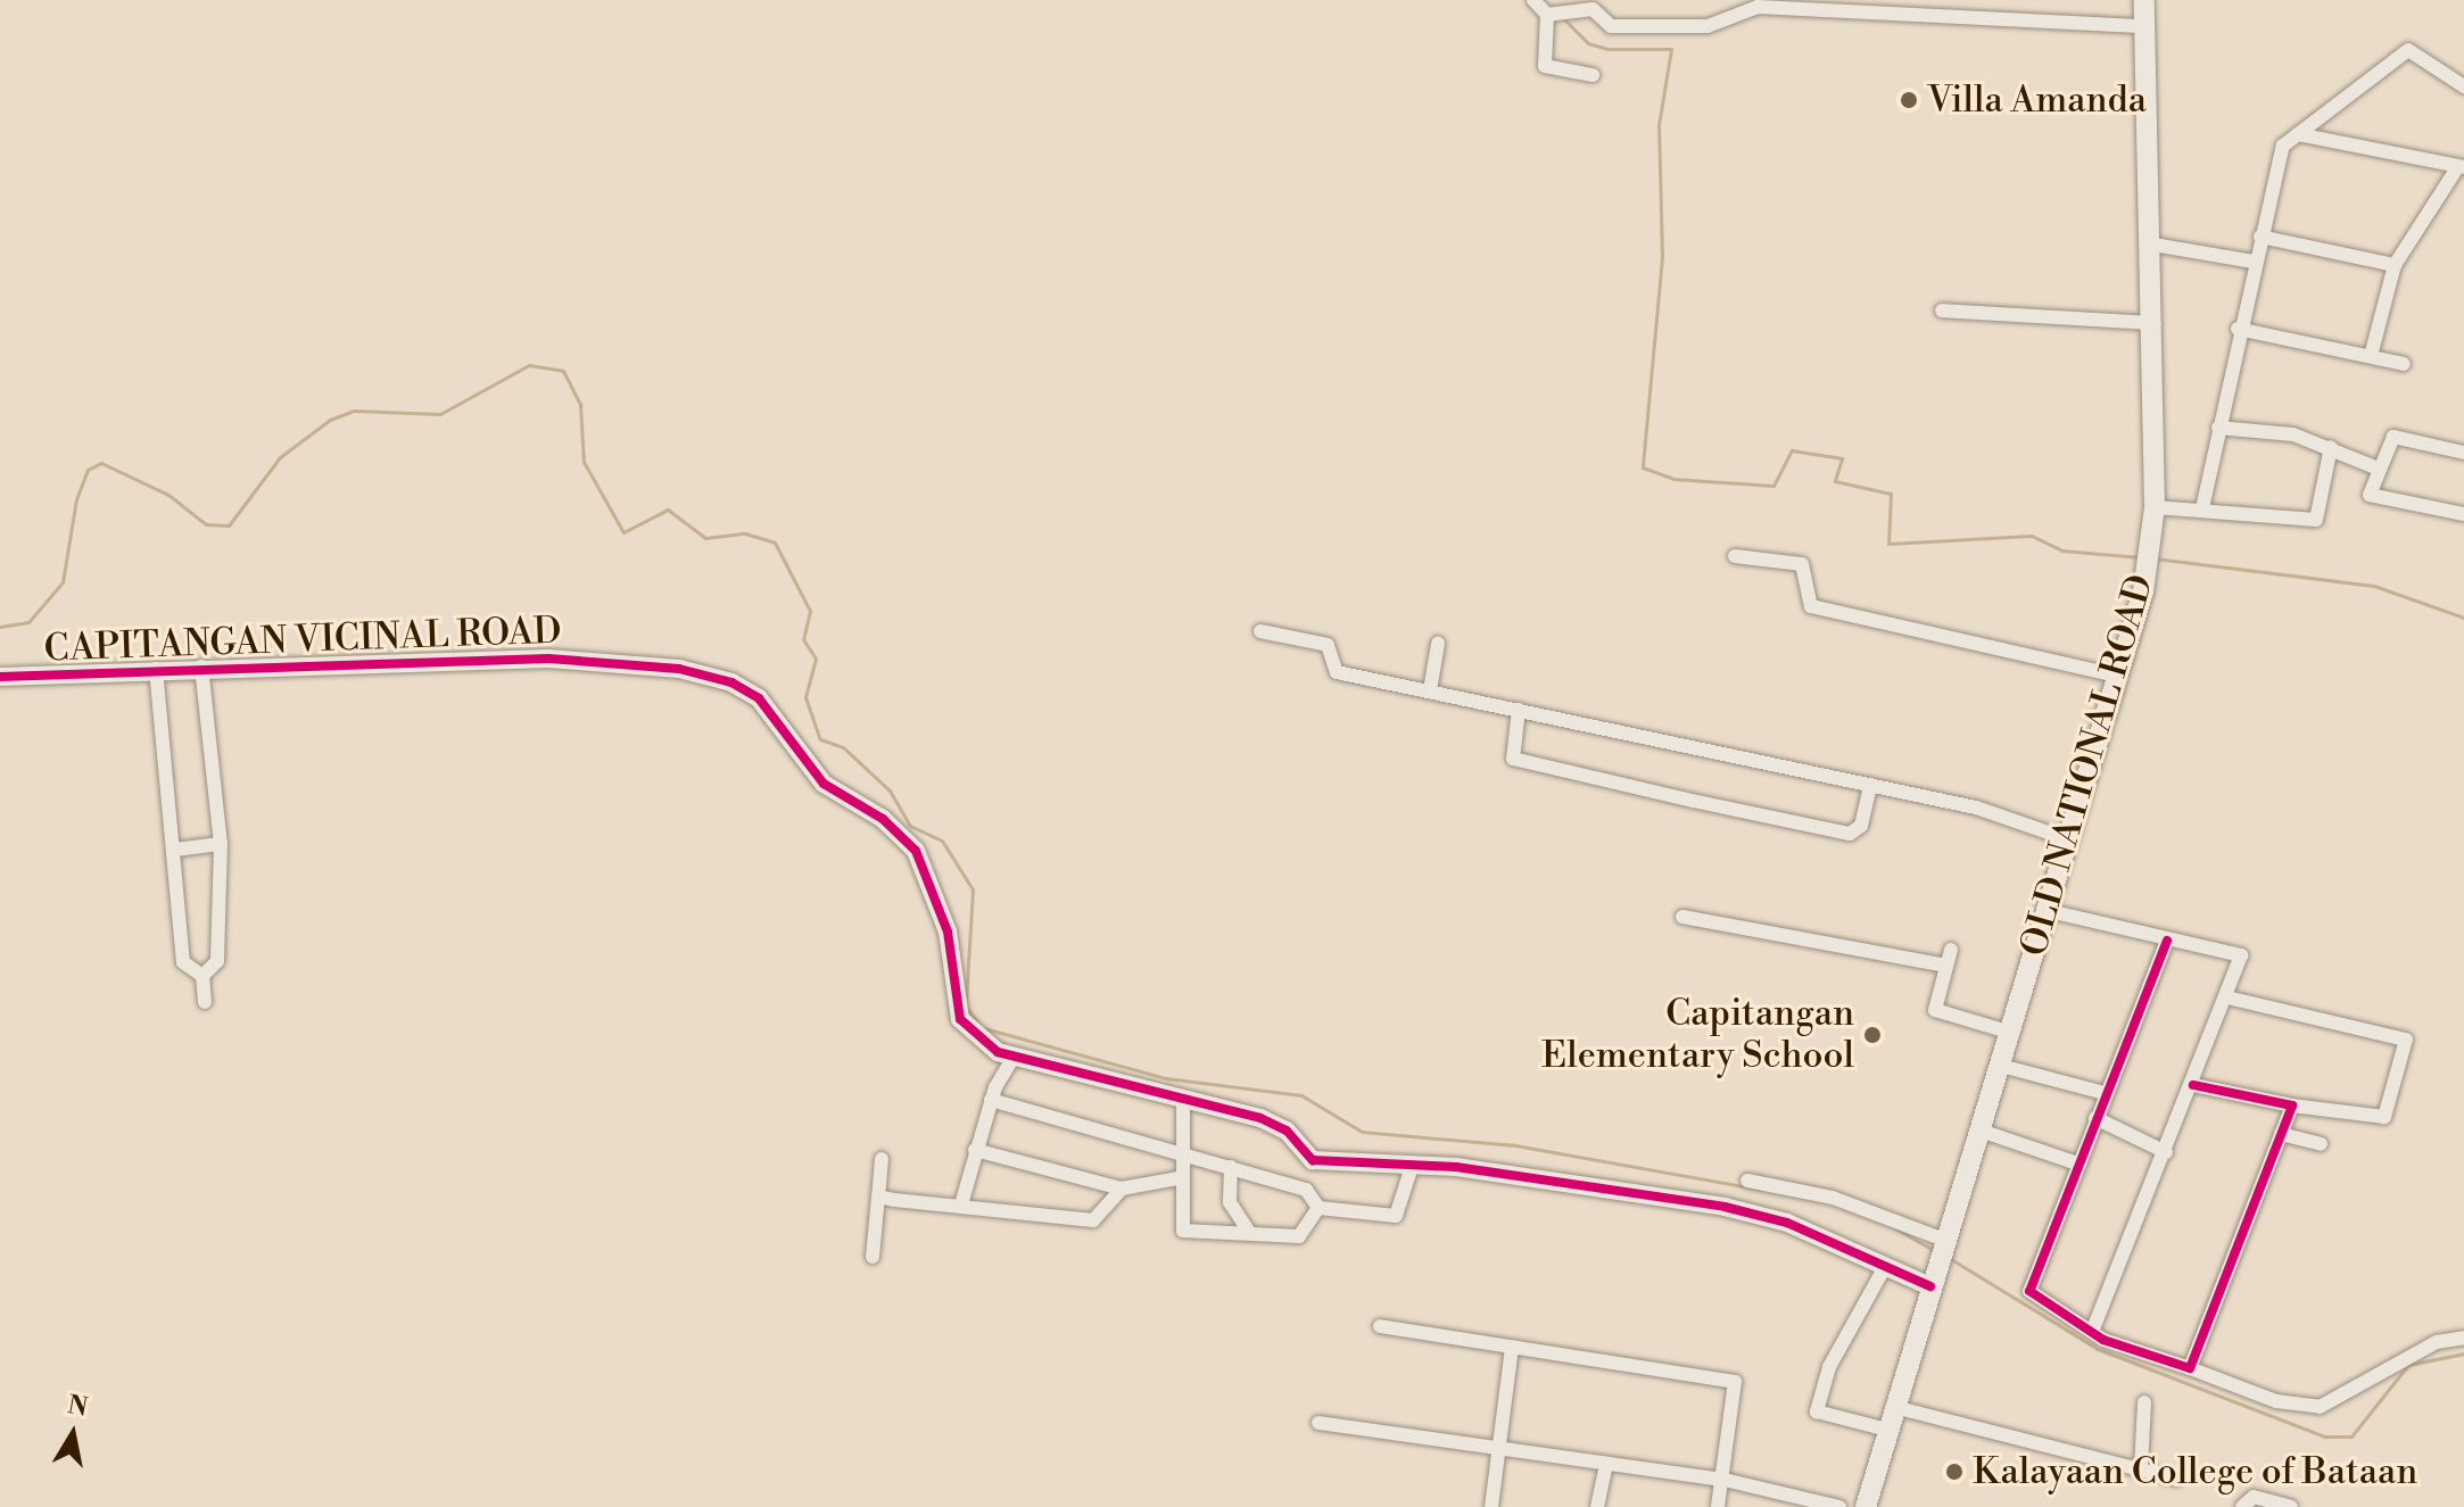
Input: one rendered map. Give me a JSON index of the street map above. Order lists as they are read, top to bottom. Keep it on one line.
{"streets":{"main road":["OLD NATIONAL ROAD"],"street":["CAPITANGAN VICINAL ROAD"]},"crossings":[["CAPITANGAN VICINAL ROAD","OLD NATIONAL ROAD"]],"places":["Villa Amanda","Capitangan Elementary School","Kalayaan College of Bataan"],"north":"top"}
